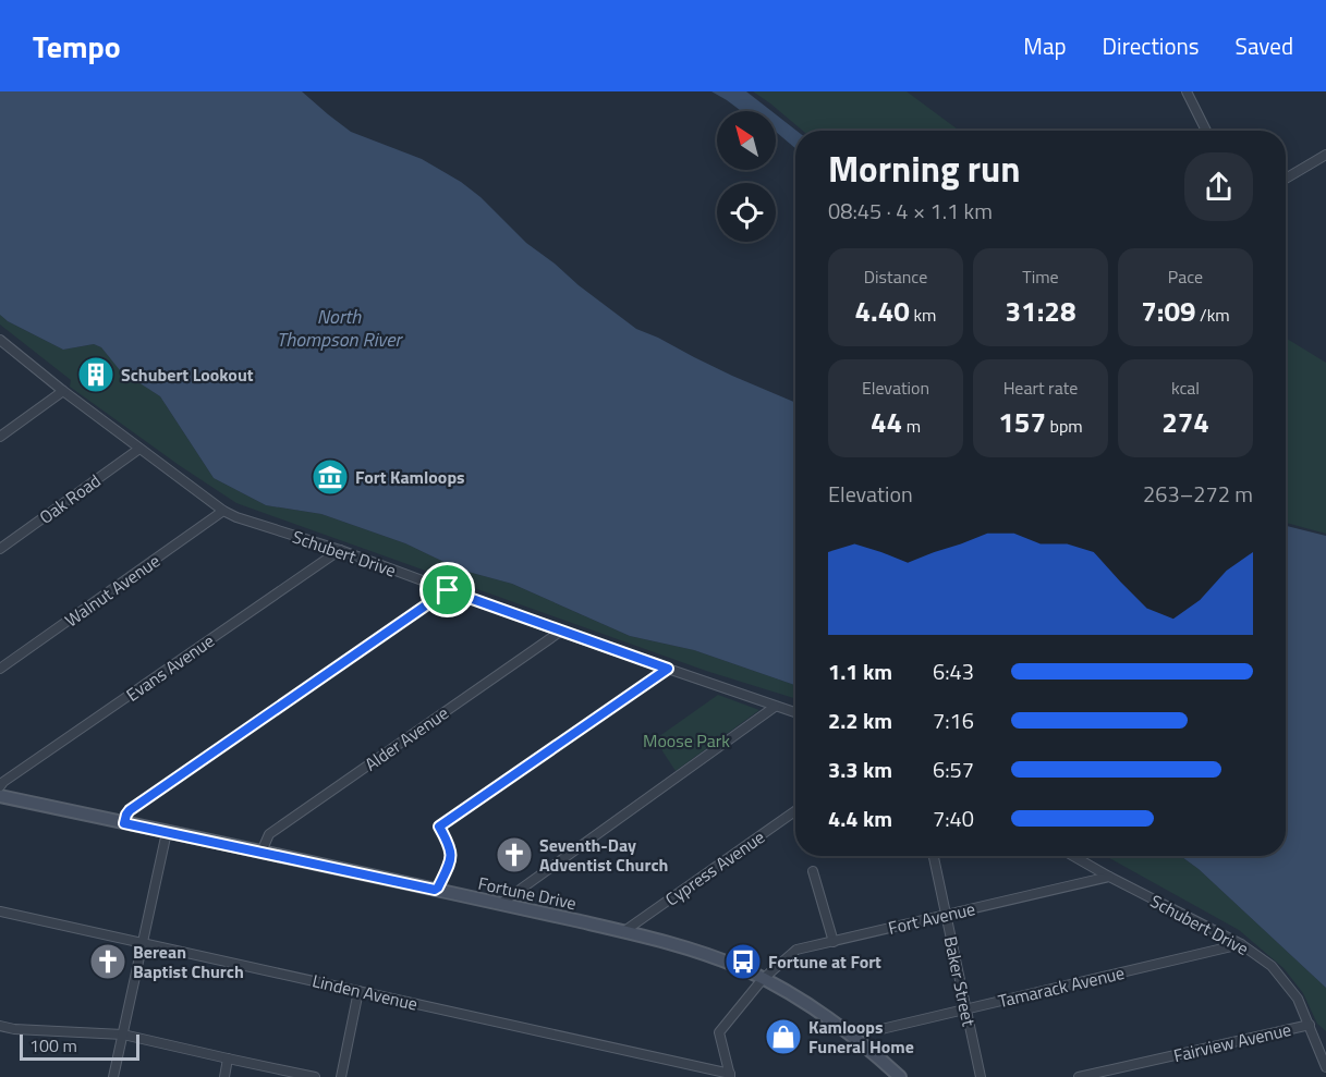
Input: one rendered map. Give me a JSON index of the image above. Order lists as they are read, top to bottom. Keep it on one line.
{"streets":{"main road":["Fortune Drive"],"street":["Oak Road","Schubert Drive","Walnut Avenue","Evans Avenue","Alder Avenue","Cypress Avenue","Fort Avenue","Baker Street","Tamarack Avenue","Linden Avenue","Fairview Avenue"]},"crossings":[["Oak Road","Schubert Drive"],["Schubert Drive","Walnut Avenue"],["Schubert Drive","Evans Avenue"],["Schubert Drive","Alder Avenue"],["Schubert Drive","Fort Avenue"],["Schubert Drive","Tamarack Avenue"],["Schubert Drive","Fairview Avenue"],["Alder Avenue","Fortune Drive"],["Cypress Avenue","Fortune Drive"],["Fortune Drive","Fort Avenue"],["Fort Avenue","Baker Street"],["Fort Avenue","Linden Avenue"],["Baker Street","Tamarack Avenue"]],"water":["North Thompson River"],"parks":["Moose Park"],"places":{"building":["Schubert Lookout"],"museum":["Fort Kamloops"],"church":["Seventh-Day Adventist Church","Berean Baptist Church"],"bus stop":["Fortune at Fort"],"shop":["Kamloops Funeral Home"]},"scale_bar":"100 m","north":"top left","page":{"header":"Tempo","nav":["Map","Directions","Saved"],"heading":["Morning run","08:45 · 4 × 1.1 km"],"stats":[["Distance","4.40 km"],["Time","31:28"],["Pace","7:09 /km"],["Elevation","44 m"],["Heart rate","157 bpm"],["kcal","274"]],"chart":["Elevation","263–272 m"],"list":[{"name":"1.1 km","note":"6:43"},{"name":"2.2 km","note":"7:16"},{"name":"3.3 km","note":"6:57"},{"name":"4.4 km","note":"7:40"}],"scale":"100 m"}}
